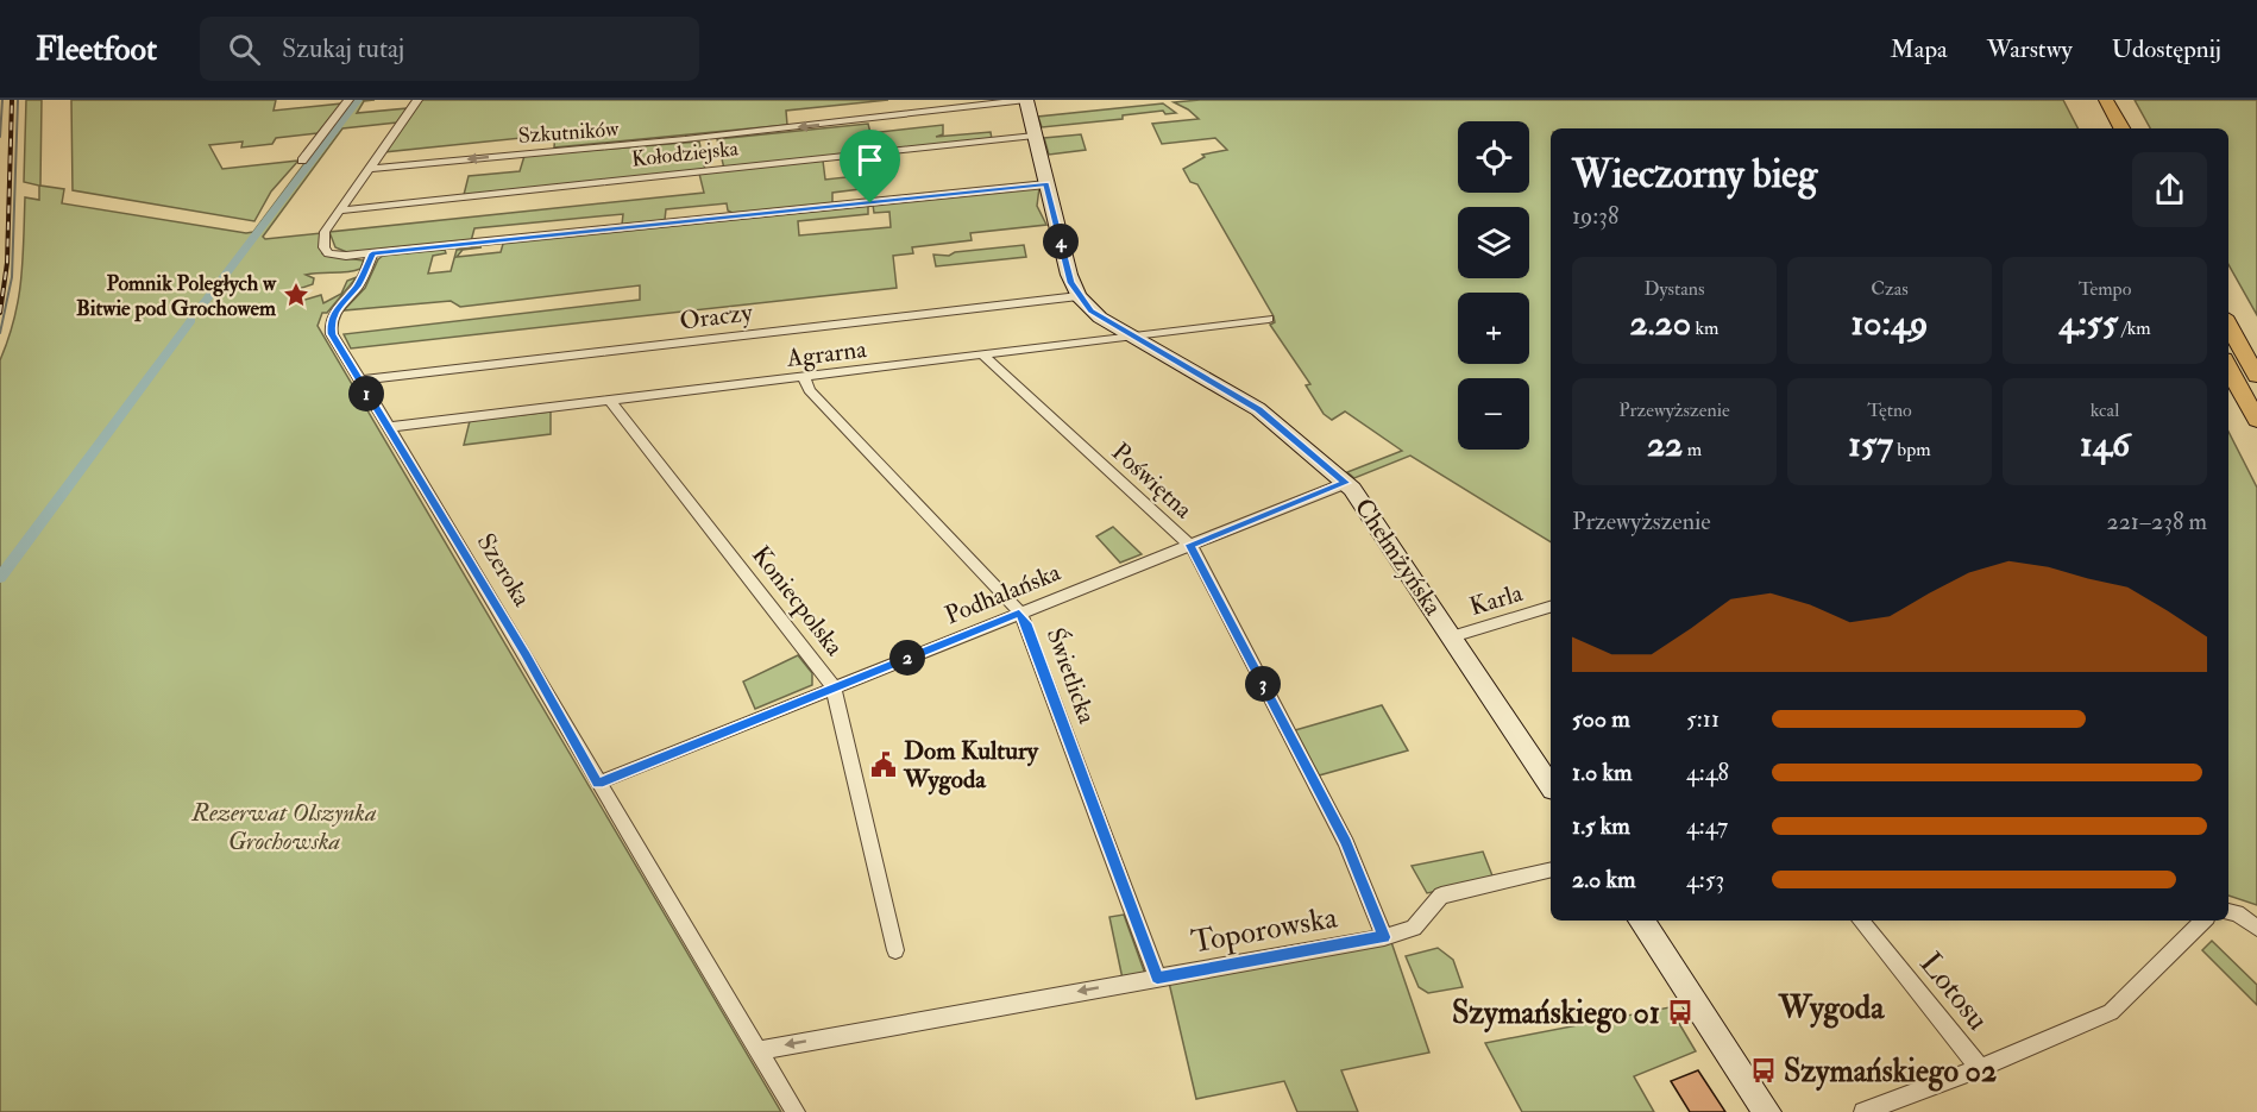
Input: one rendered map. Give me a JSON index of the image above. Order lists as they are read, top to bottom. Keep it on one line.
{"streets":{"street":["Szkutników","Kołodziejska","Oraczy","Agrarna","Poświętna","Chełmżyńska","Szeroka","Podhalańska","Karla","Koniecpolska","Świetlicka","Toporowska","Lotosu"]},"crossings":[["Szkutników","Chełmżyńska"],["Kołodziejska","Chełmżyńska"],["Oraczy","Chełmżyńska"],["Oraczy","Szeroka"],["Agrarna","Poświętna"],["Agrarna","Chełmżyńska"],["Agrarna","Szeroka"],["Agrarna","Koniecpolska"],["Agrarna","Świetlicka"],["Poświętna","Podhalańska"],["Poświętna","Toporowska"],["Chełmżyńska","Podhalańska"],["Chełmżyńska","Karla"],["Szeroka","Podhalańska"],["Szeroka","Toporowska"],["Podhalańska","Koniecpolska"],["Podhalańska","Świetlicka"],["Świetlicka","Toporowska"]],"one_way":["Toporowska"],"districts":["Wygoda"],"parks":["Rezerwat Olszynka Grochowska"],"places":{"place":["Pomnik Poległych w Bitwie pod Grochowem"],"public building":["Dom Kultury Wygoda"],"bus stop":["Szymańskiego 01","Szymańskiego 02"]},"page":{"header":"Fleetfoot","search":"Szukaj tutaj","nav":["Mapa","Warstwy","Udostępnij"],"map_buttons":["+","−"],"heading":["Wieczorny bieg","19:38"],"pins":["4","1","2","3"],"stats":[["Dystans","2.20 km"],["Czas","10:49"],["Tempo","4:55 /km"],["Przewyższenie","22 m"],["Tętno","157 bpm"],["kcal","146"]],"chart":["Przewyższenie","221–238 m"],"list":[{"name":"500 m","note":"5:11"},{"name":"1.0 km","note":"4:48"},{"name":"1.5 km","note":"4:47"},{"name":"2.0 km","note":"4:53"}]}}
